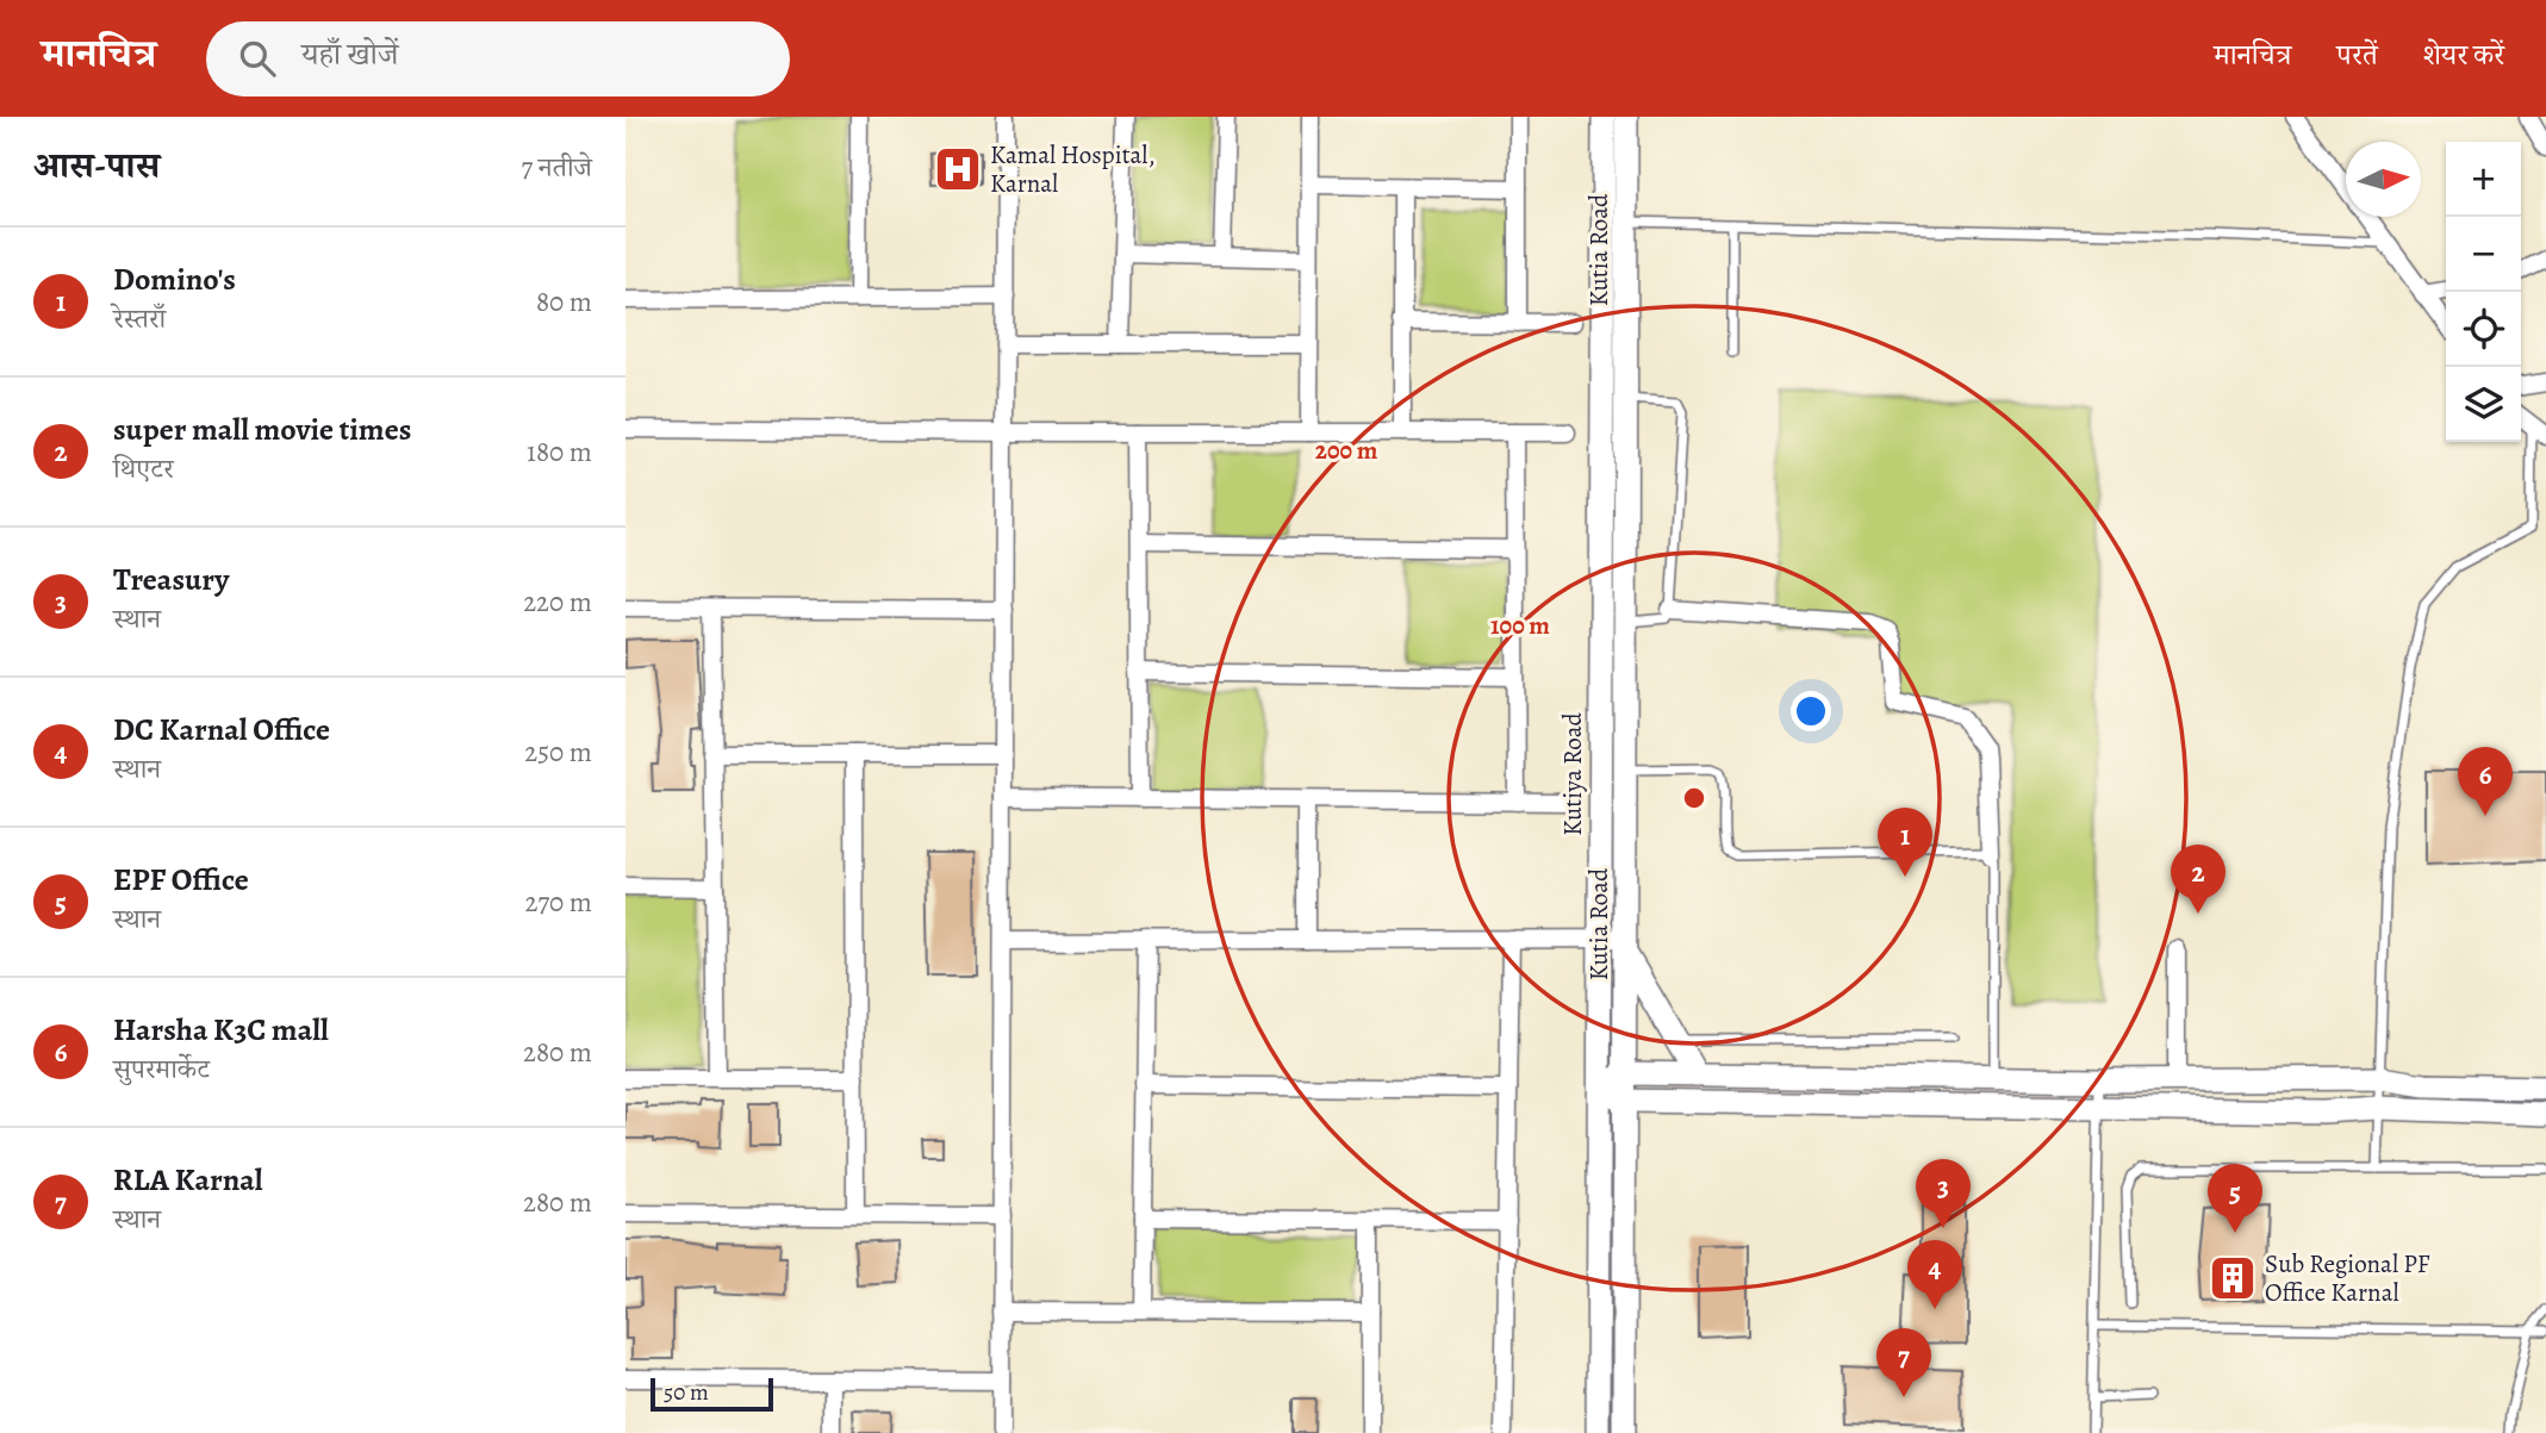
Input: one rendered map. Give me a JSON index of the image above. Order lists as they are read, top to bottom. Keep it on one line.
{"streets":{"street":["Kutia Road","Kutiya Road"]},"places":{"hospital":["Kamal Hospital, Karnal"],"building":["Sub Regional PF Office Karnal"]},"scale_bar":"50 m","north":"right","page":{"header":"मानचित्र","search":"यहाँ खोजें","nav":["मानचित्र","परतें","शेयर करें"],"heading":["आस-पास","7 नतीजे"],"map_buttons":["+","−"],"list":[{"mark":"1","name":"Domino's","note":"रेस्तराँ","value":"80 m"},{"mark":"2","name":"super mall movie times","note":"थिएटर","value":"180 m"},{"mark":"3","name":"Treasury","note":"स्थान","value":"220 m"},{"mark":"4","name":"DC Karnal Office","note":"स्थान","value":"250 m"},{"mark":"5","name":"EPF Office","note":"स्थान","value":"270 m"},{"mark":"6","name":"Harsha K3C mall","note":"सुपरमार्केट","value":"280 m"},{"mark":"7","name":"RLA Karnal","note":"स्थान","value":"280 m"}],"pins":["6","1","2","3","5","4","7"],"scale":"50 m"},"rings":["200 m","100 m"]}
